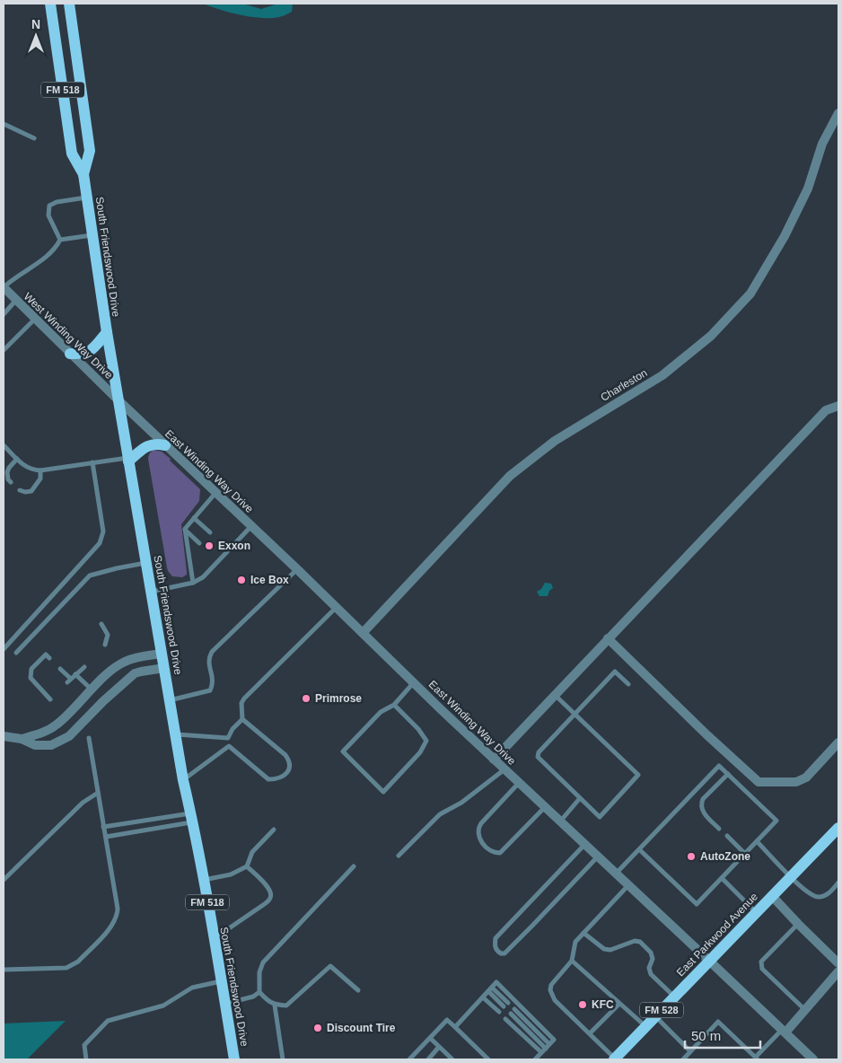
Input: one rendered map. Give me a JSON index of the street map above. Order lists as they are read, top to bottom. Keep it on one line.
{"streets":{"main road":["FM 518","South Friendswood Drive","East Parkwood Avenue","FM 528"],"street":["West Winding Way Drive","Charleston","East Winding Way Drive"]},"crossings":[["South Friendswood Drive","West Winding Way Drive"],["South Friendswood Drive","East Winding Way Drive"],["West Winding Way Drive","East Winding Way Drive"],["Charleston","East Winding Way Drive"],["East Winding Way Drive","East Parkwood Avenue"]],"places":["Exxon","Ice Box","Primrose","AutoZone","KFC","Discount Tire"],"scale_bar":"50 m","north":"top"}
